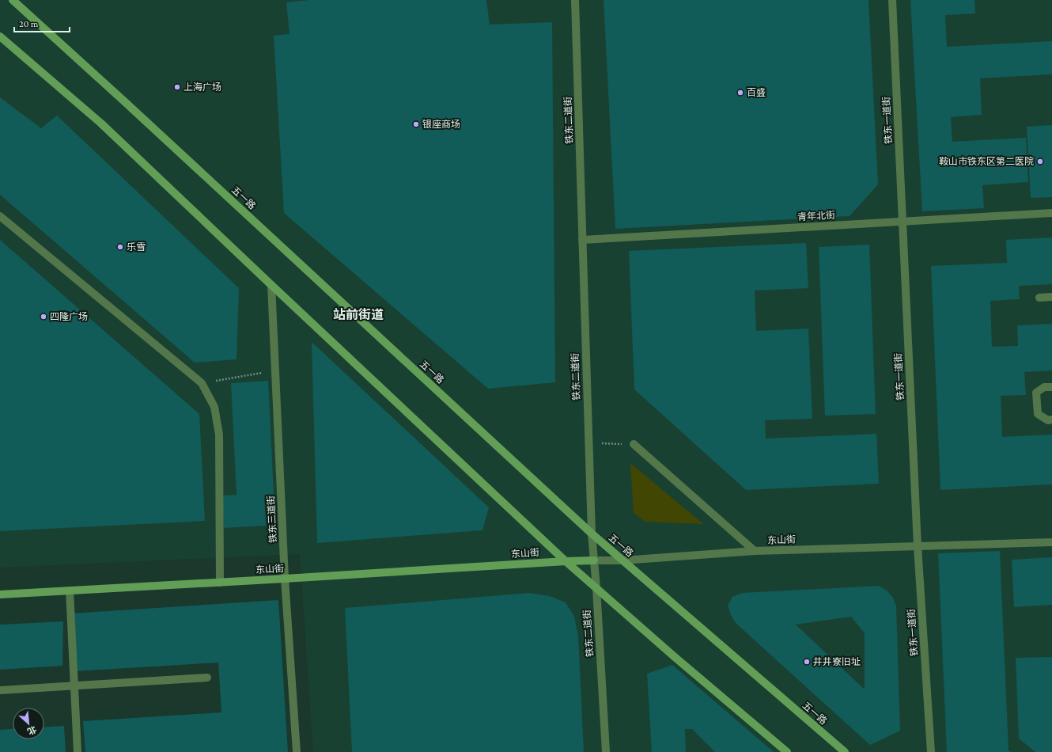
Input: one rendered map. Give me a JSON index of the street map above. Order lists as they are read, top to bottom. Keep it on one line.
{"streets":{"main road":["五一路","东山街"],"street":["铁东二道街","铁东一道街","青年北街","铁东三道街"]},"crossings":[["铁东二道街","五一路"],["铁东二道街","青年北街"],["铁东二道街","东山街"],["铁东一道街","青年北街"],["铁东一道街","东山街"],["五一路","东山街"],["铁东三道街","东山街"]],"districts":["站前街道"],"places":["上海广场","百盛","银座商场","鞍山市铁东区第二医院","乐雪","四隆广场","井井寮旧址"],"scale_bar":"20 m","north":"bottom right"}
